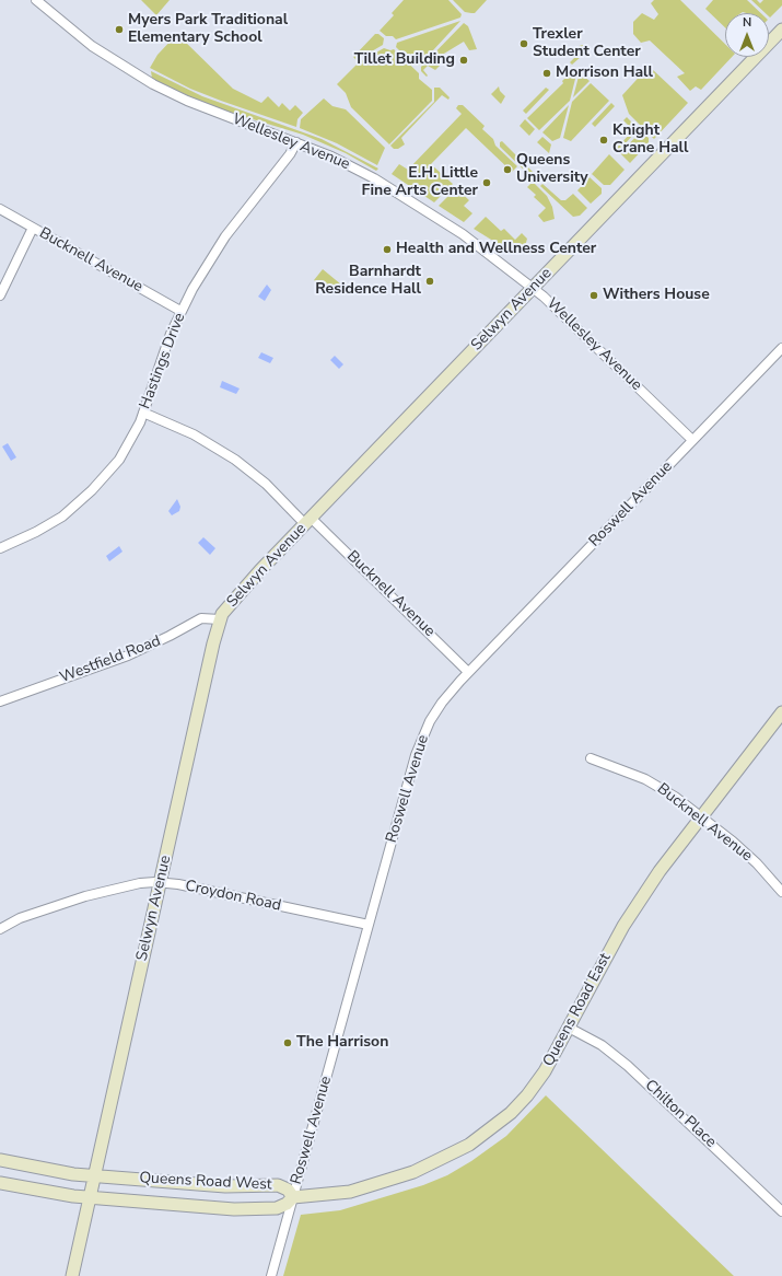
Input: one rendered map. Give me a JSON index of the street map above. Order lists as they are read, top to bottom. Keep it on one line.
{"streets":{"street":["Wellesley Avenue","Bucknell Avenue","Selwyn Avenue","Hastings Drive","Roswell Avenue","Westfield Road","Croydon Road","Queens Road East","Chilton Place","Queens Road West"]},"crossings":[["Wellesley Avenue","Selwyn Avenue"],["Wellesley Avenue","Hastings Drive"],["Wellesley Avenue","Roswell Avenue"],["Bucknell Avenue","Selwyn Avenue"],["Bucknell Avenue","Hastings Drive"],["Bucknell Avenue","Roswell Avenue"],["Bucknell Avenue","Queens Road East"],["Selwyn Avenue","Westfield Road"],["Selwyn Avenue","Croydon Road"],["Selwyn Avenue","Queens Road West"],["Roswell Avenue","Croydon Road"],["Roswell Avenue","Queens Road East"],["Roswell Avenue","Queens Road West"],["Queens Road East","Chilton Place"],["Queens Road East","Queens Road West"]],"places":["Myers Park Traditional Elementary School","Trexler Student Center","Tillet Building","Morrison Hall","Knight Crane Hall","Queens University","E.H. Little Fine Arts Center","Health and Wellness Center","Barnhardt Residence Hall","Withers House","The Harrison"],"north":"top"}
